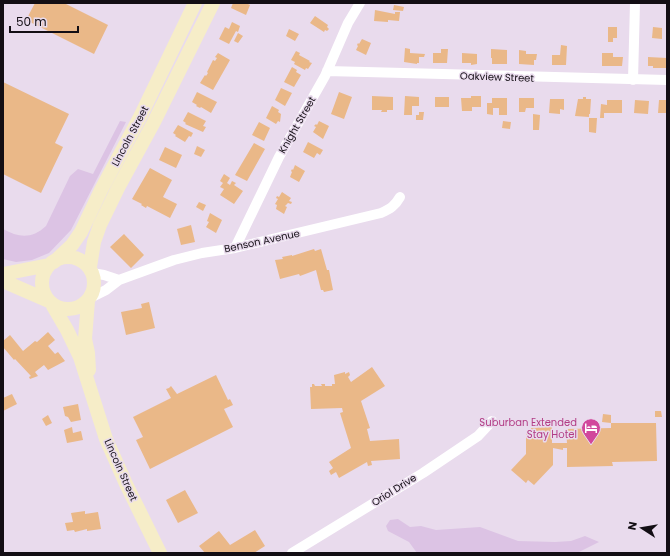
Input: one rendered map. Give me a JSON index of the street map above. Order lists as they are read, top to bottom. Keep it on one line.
{"streets":{"main road":["Lincoln Street"],"street":["Oakview Street","Knight Street","Benson Avenue","Oriol Drive"]},"crossings":[["Oakview Street","Knight Street"],["Knight Street","Benson Avenue"],["Lincoln Street","Benson Avenue"]],"places":{"hotel":["Suburban Extended Stay Hotel"]},"scale_bar":"50 m","north":"left"}
